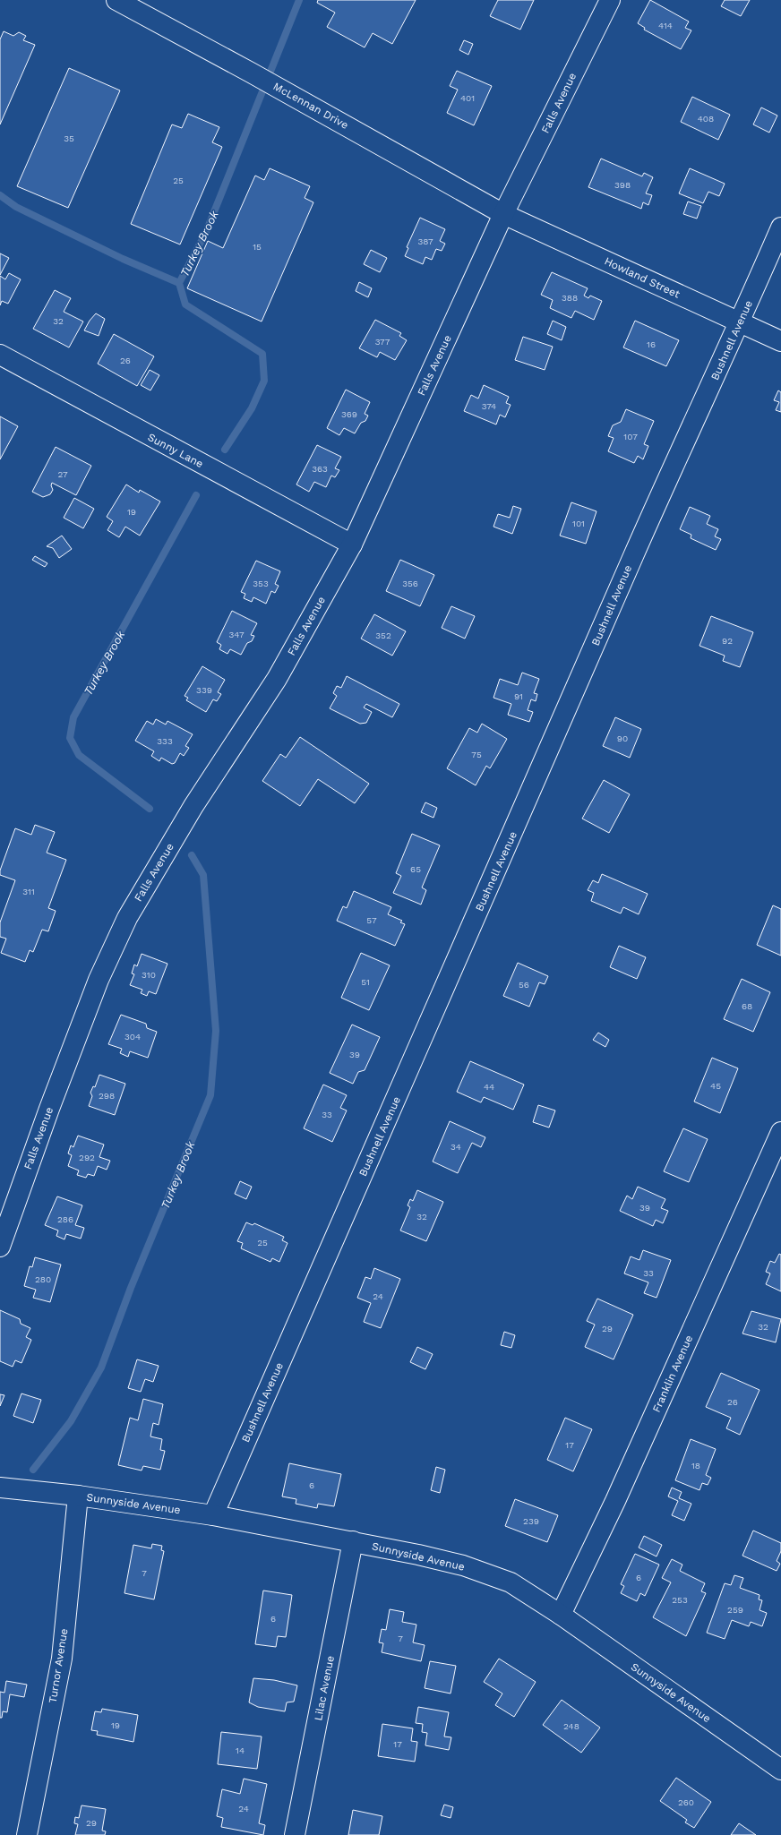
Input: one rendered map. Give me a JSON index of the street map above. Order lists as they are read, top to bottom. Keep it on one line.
{"streets":{"street":["Falls Avenue","McLennan Drive","Howland Street","Bushnell Avenue","Sunny Lane","Franklin Avenue","Sunnyside Avenue","Turnor Avenue","Lilac Avenue"]},"crossings":[["Falls Avenue","McLennan Drive"],["Falls Avenue","Howland Street"],["Falls Avenue","Sunny Lane"],["McLennan Drive","Howland Street"],["Howland Street","Bushnell Avenue"],["Bushnell Avenue","Sunnyside Avenue"],["Franklin Avenue","Sunnyside Avenue"],["Sunnyside Avenue","Turnor Avenue"],["Sunnyside Avenue","Lilac Avenue"]],"water":["Turkey Brook"],"house_numbers":["414","401","408","35","25","398","387","15","388","32","377","16","26","374","369","107","363","27","19","101","353","356","347","352","92","339","91","90","333","75","65","311","57","310","51","56","68","304","39","45","44","298","33","34","292","39","32","286","25","33","280","24","32","29","26","17","18","6","239","7","6","253","259","6","7","19","248","17","14","260","24","29"]}
